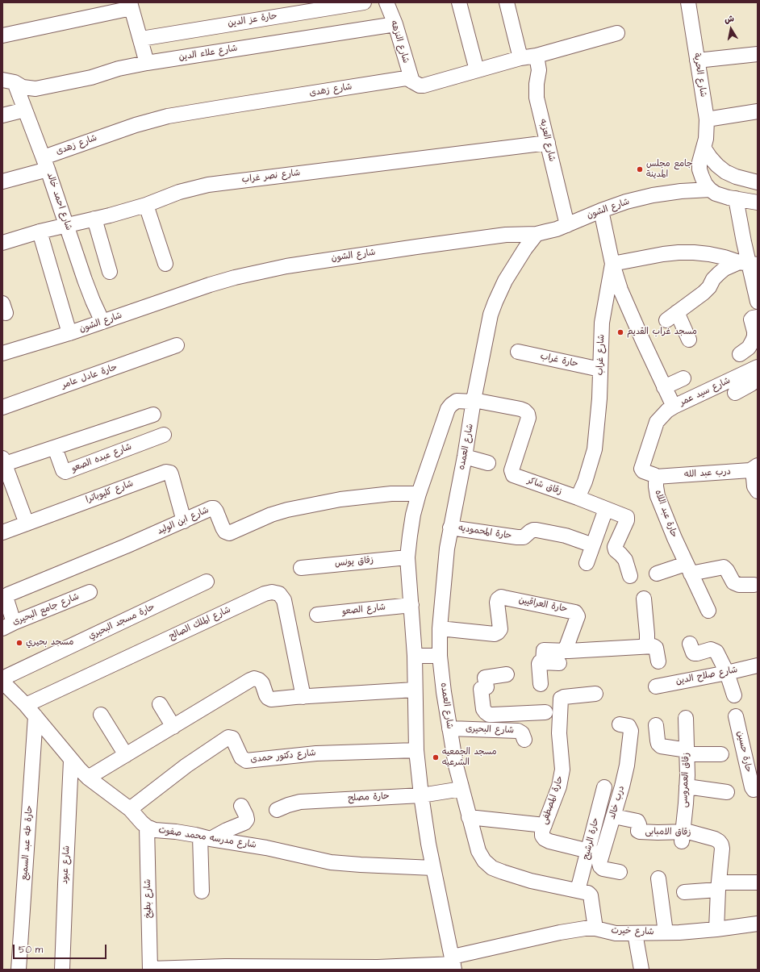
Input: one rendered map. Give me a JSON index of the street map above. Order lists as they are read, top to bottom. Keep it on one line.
{"streets":{"street":["حارة عز الدين","شارع النزهه","شارع علاء الدين","شارع الحرية","شارع زهدى","شارع العزبه","شارع نصر غراب","شارع احمد خالد","شارع الشون","شارع غراب","حارة غراب","حارة عادل عامر","شارع سيد عمر","شارع العمده","شارع عبده الصعو","درب عبد الله","زقاق شاكر","شارع كليوباترا","حارة عبد اللاه","شارع ابن الوليد","حارة المحموديه","زقاق يونس","حارة العراقيين","شارع جامع البحيرى","شارع الصعو","حارة مسجد البحيري","شارع الملك الصالح","شارع صلاح الدين","شارع البحيرى","حارة حسين","شارع دكتور حمدى","زقاق العمروسى","حارة مصلح","حارة المصطفى","درب خالد","زقاق الامبابى","شارع مدرسه محمد صفوت","حارة الرشيح","حارة طه عبد السميع","شارع عبود","شارع بطيخ","شارع خيرت"]},"crossings":[["شارع النزهه","شارع علاء الدين"],["شارع النزهه","شارع زهدى"],["شارع علاء الدين","شارع احمد خالد"],["شارع الحرية","شارع الشون"],["شارع زهدى","شارع العزبه"],["شارع زهدى","شارع احمد خالد"],["شارع العزبه","شارع نصر غراب"],["شارع العزبه","شارع الشون"],["شارع نصر غراب","شارع احمد خالد"],["شارع احمد خالد","شارع الشون"],["شارع الشون","شارع غراب"],["شارع الشون","شارع العمده"],["شارع غراب","حارة غراب"],["شارع غراب","زقاق شاكر"],["شارع سيد عمر","حارة عبد اللاه"],["شارع العمده","زقاق شاكر"],["شارع العمده","حارة المحموديه"],["شارع العمده","حارة العراقيين"],["شارع العمده","شارع البحيرى"],["شارع العمده","حارة مصلح"],["شارع العمده","حارة الرشيح"],["شارع العمده","شارع خيرت"],["درب عبد الله","حارة عبد اللاه"],["شارع كليوباترا","شارع ابن الوليد"],["شارع ابن الوليد","شارع جامع البحيرى"],["شارع الملك الصالح","شارع مدرسه محمد صفوت"],["شارع دكتور حمدى","شارع مدرسه محمد صفوت"],["زقاق العمروسى","زقاق الامبابى"],["حارة المصطفى","درب خالد"],["حارة المصطفى","حارة الرشيح"],["درب خالد","زقاق الامبابى"],["زقاق الامبابى","شارع خيرت"],["شارع مدرسه محمد صفوت","حارة طه عبد السميع"],["شارع مدرسه محمد صفوت","شارع عبود"],["شارع مدرسه محمد صفوت","شارع بطيخ"],["شارع بطيخ","شارع خيرت"]],"places":["جامع مجلس المدينة","مسجد غراب القديم","مسجد بحيري","مسجد الجمعيه الشرعيه"],"scale_bar":"50 m","north":"top"}
